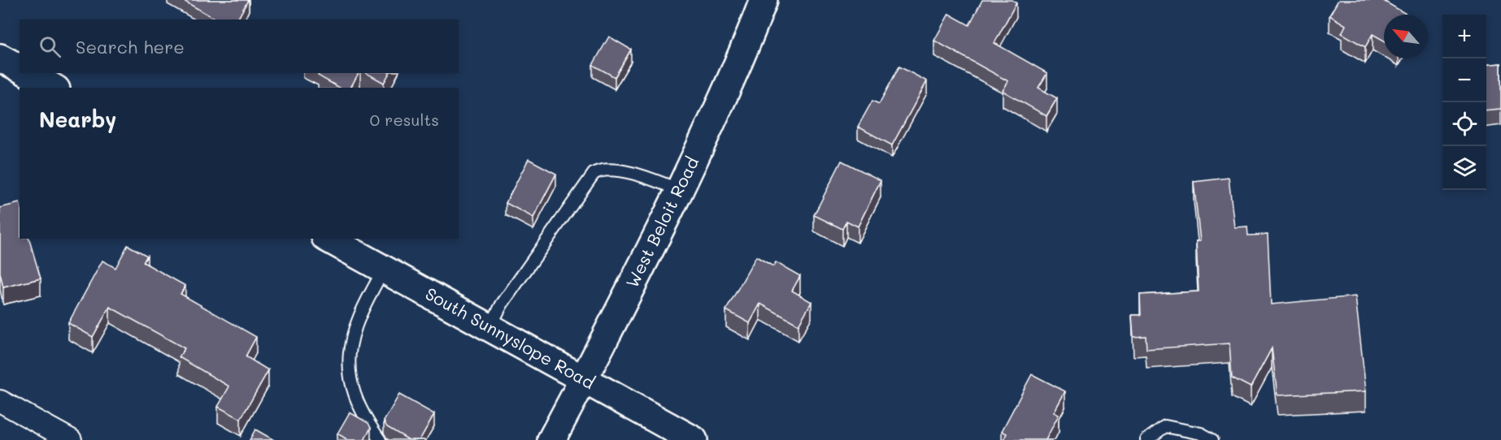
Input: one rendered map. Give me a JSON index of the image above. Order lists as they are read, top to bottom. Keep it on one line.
{"streets":{"main road":["West Beloit Road","South Sunnyslope Road"]},"crossings":[["West Beloit Road","South Sunnyslope Road"]],"north":"top left","page":{"map_buttons":["+","−"],"search":"Search here","heading":["Nearby","0 results"]}}
